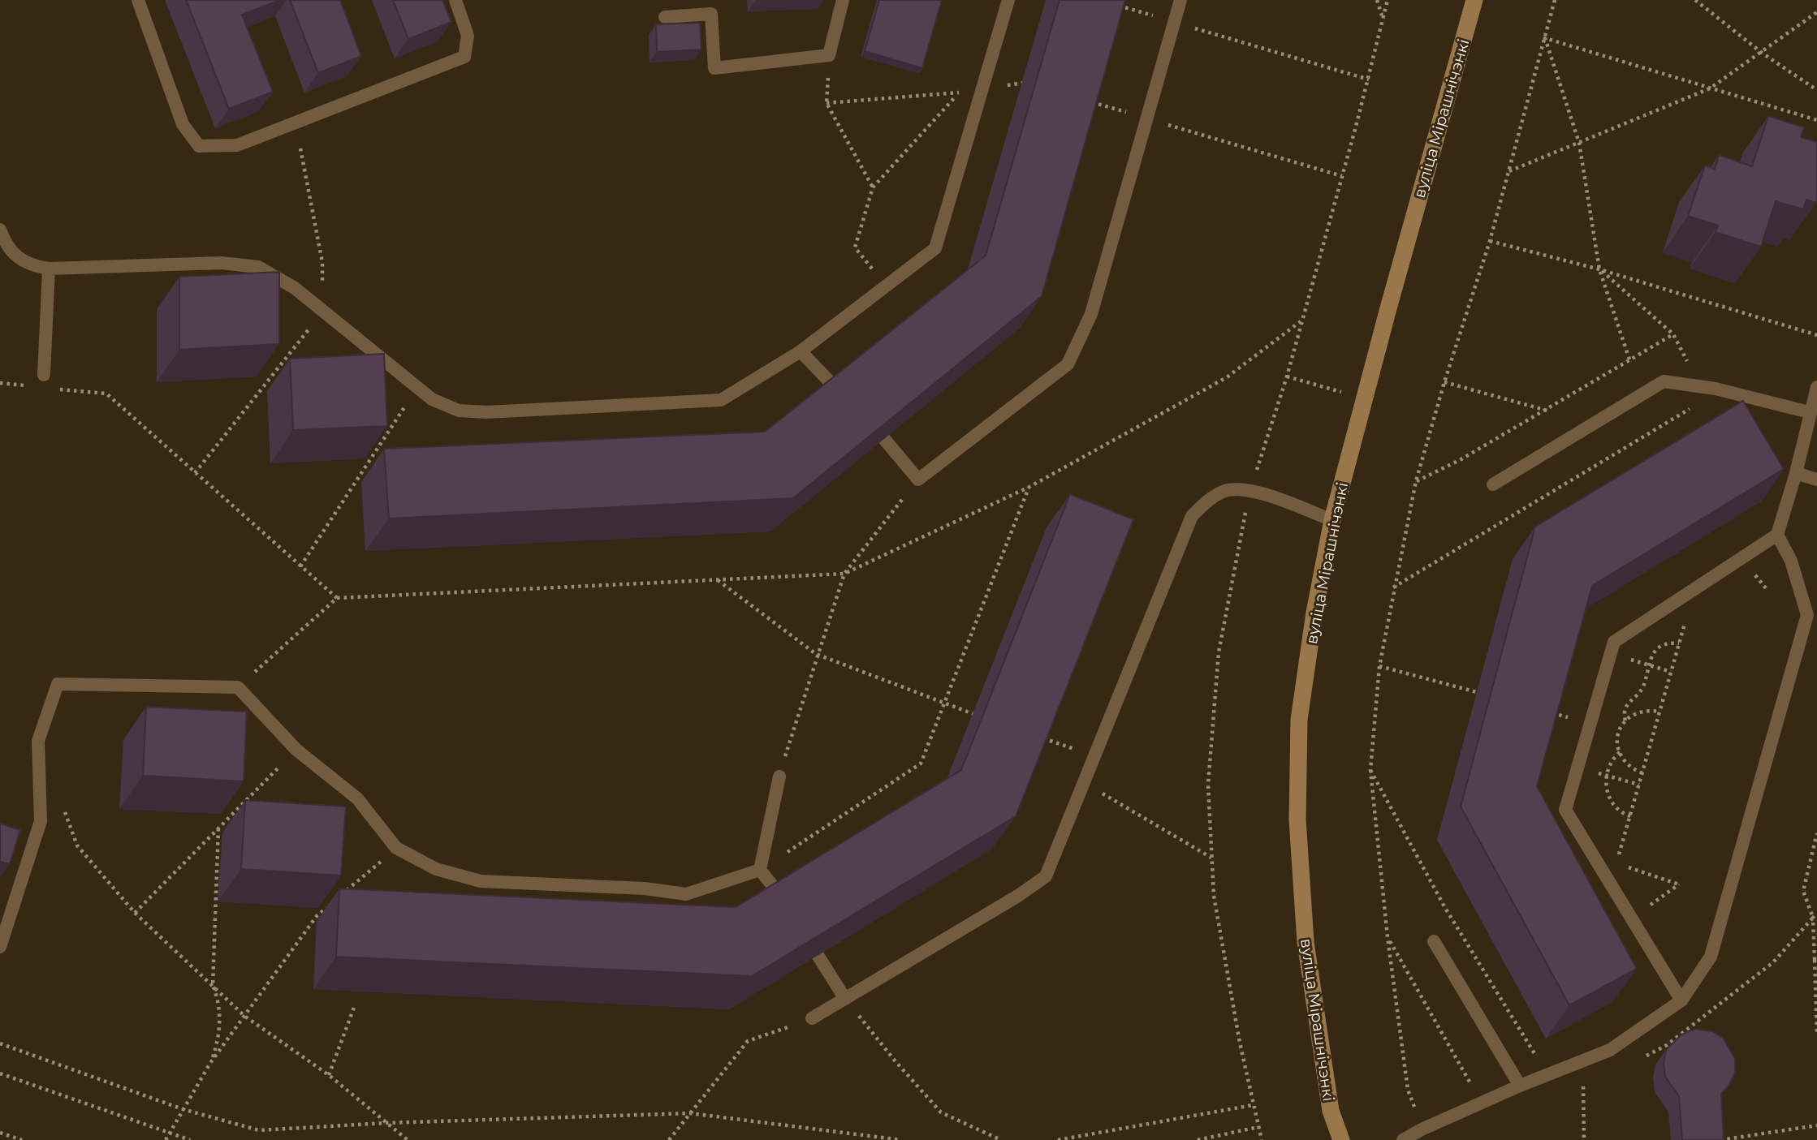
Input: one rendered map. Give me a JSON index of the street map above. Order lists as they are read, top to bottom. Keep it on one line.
{"streets":{"main road":["вуліца Мірашнічэнкі"]}}
